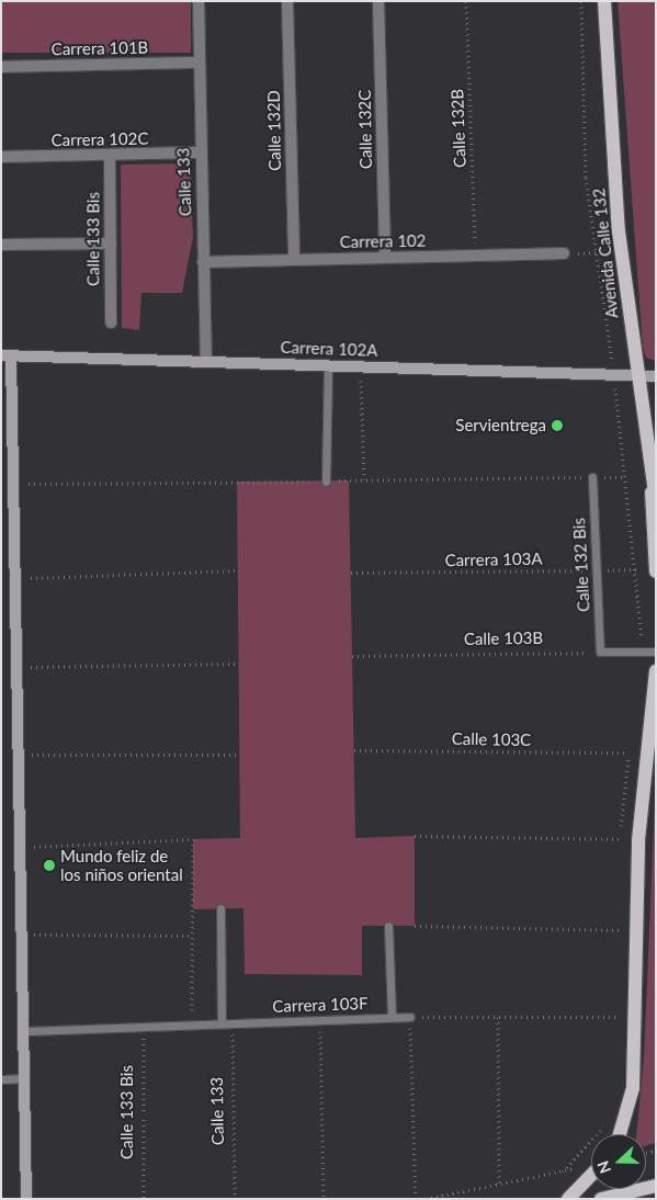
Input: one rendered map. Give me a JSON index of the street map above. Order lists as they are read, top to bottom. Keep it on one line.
{"streets":{"main road":["Avenida Calle 132"],"street":["Carrera 101B","Calle 132C","Calle 132D","Carrera 102C","Calle 133","Calle 133 Bis","Carrera 102","Carrera 102A"],"lane":["Calle 132 Bis","Carrera 103F"],"path":["Calle 132B","Carrera 103A","Calle 103B","Calle 103C"]},"crossings":[["Carrera 101B","Calle 133"],["Calle 132B","Carrera 102"],["Calle 132C","Carrera 102"],["Calle 132D","Carrera 102"],["Carrera 102C","Calle 133"],["Carrera 102C","Calle 133 Bis"],["Calle 133","Carrera 102"],["Calle 133","Carrera 102A"],["Calle 133","Carrera 103F"],["Calle 133 Bis","Carrera 103F"],["Avenida Calle 132","Carrera 102A"],["Carrera 103A","Calle 132 Bis"],["Calle 132 Bis","Calle 103B"]],"places":["Servientrega","Mundo feliz de los niños oriental"],"north":"left"}
